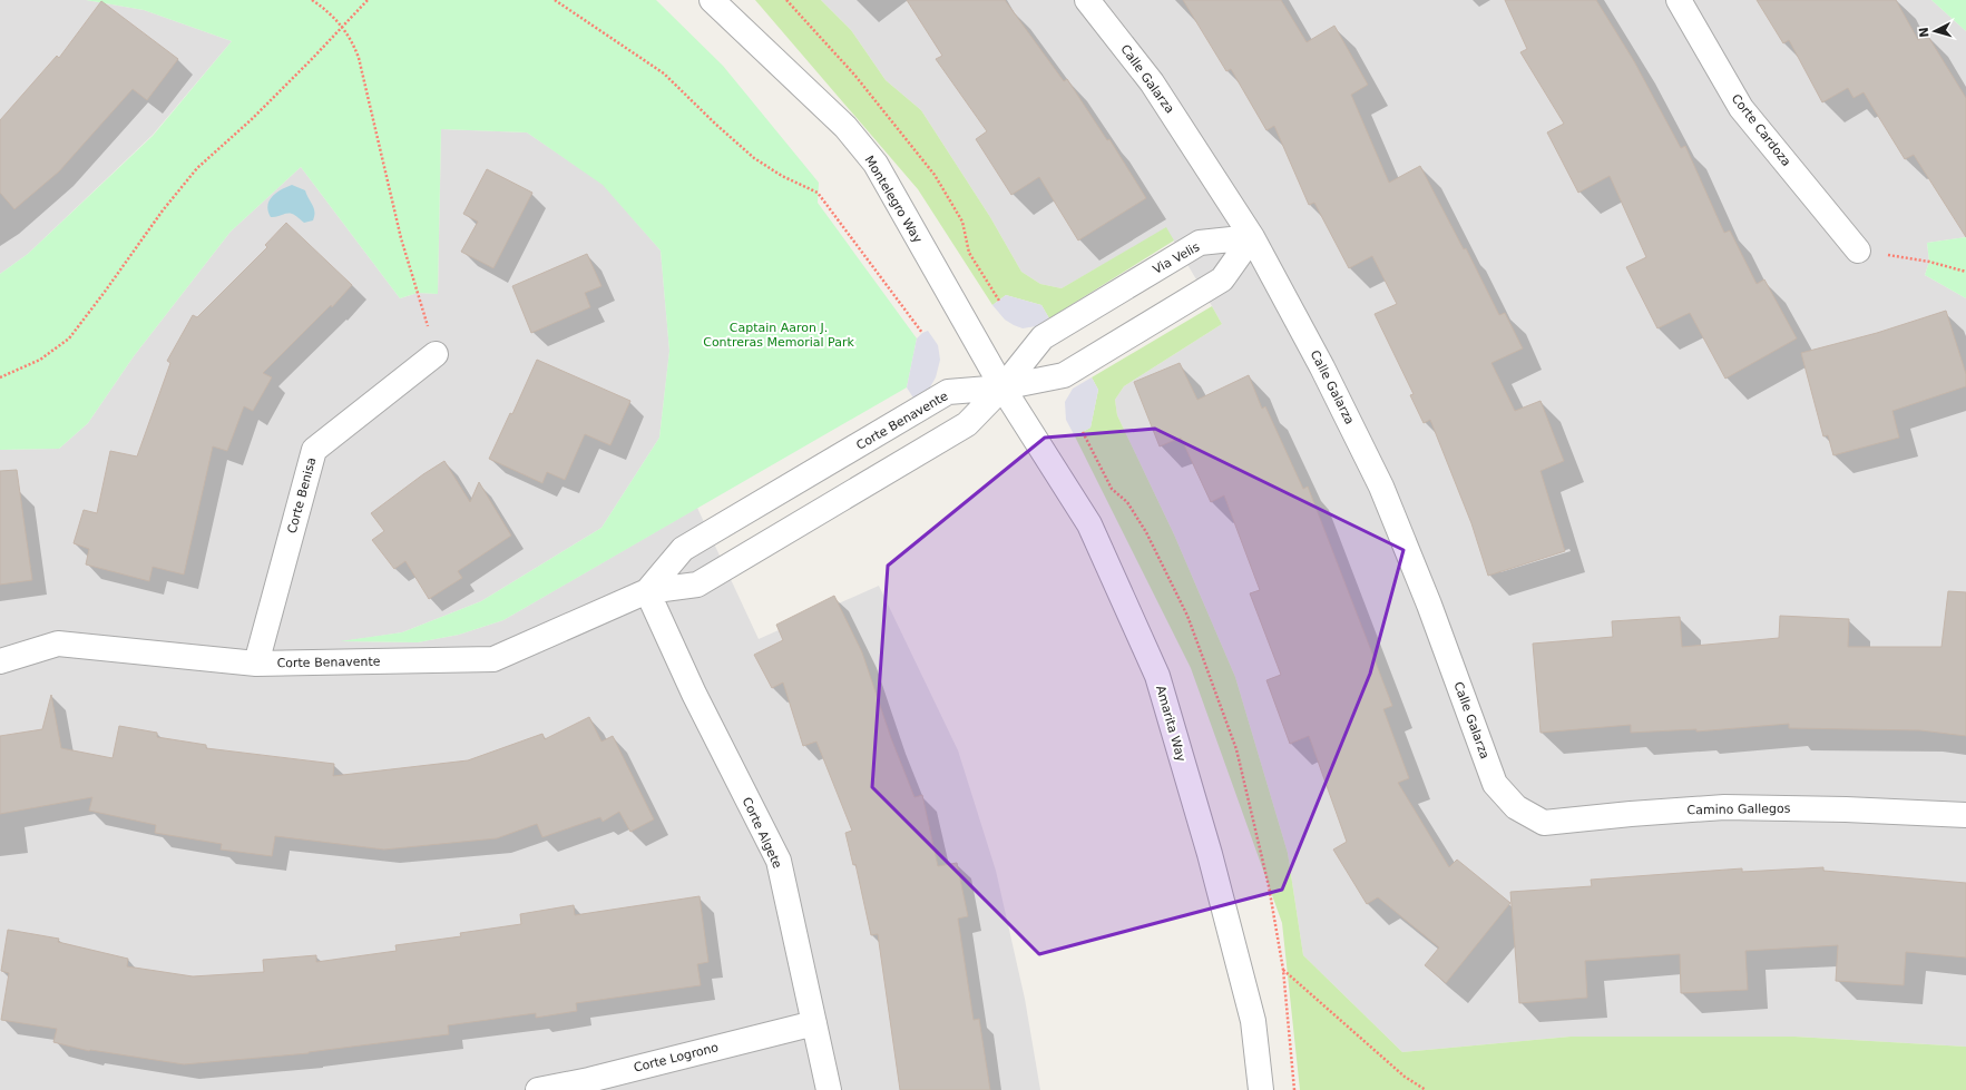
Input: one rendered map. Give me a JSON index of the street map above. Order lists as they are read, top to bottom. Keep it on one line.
{"streets":{"street":["Calle Galarza","Corte Cardoza","Montelegro Way","Via Velis","Corte Benavente","Corte Benisa","Amarita Way","Camino Gallegos","Corte Algete","Corte Logrono"]},"crossings":[["Calle Galarza","Via Velis"],["Calle Galarza","Camino Gallegos"],["Montelegro Way","Via Velis"],["Montelegro Way","Corte Benavente"],["Montelegro Way","Amarita Way"],["Via Velis","Corte Benavente"],["Via Velis","Amarita Way"],["Corte Benavente","Corte Benisa"],["Corte Benavente","Amarita Way"],["Corte Benavente","Corte Algete"],["Corte Algete","Corte Logrono"]],"parks":["Captain Aaron J. Contreras Memorial Park"],"north":"left"}
